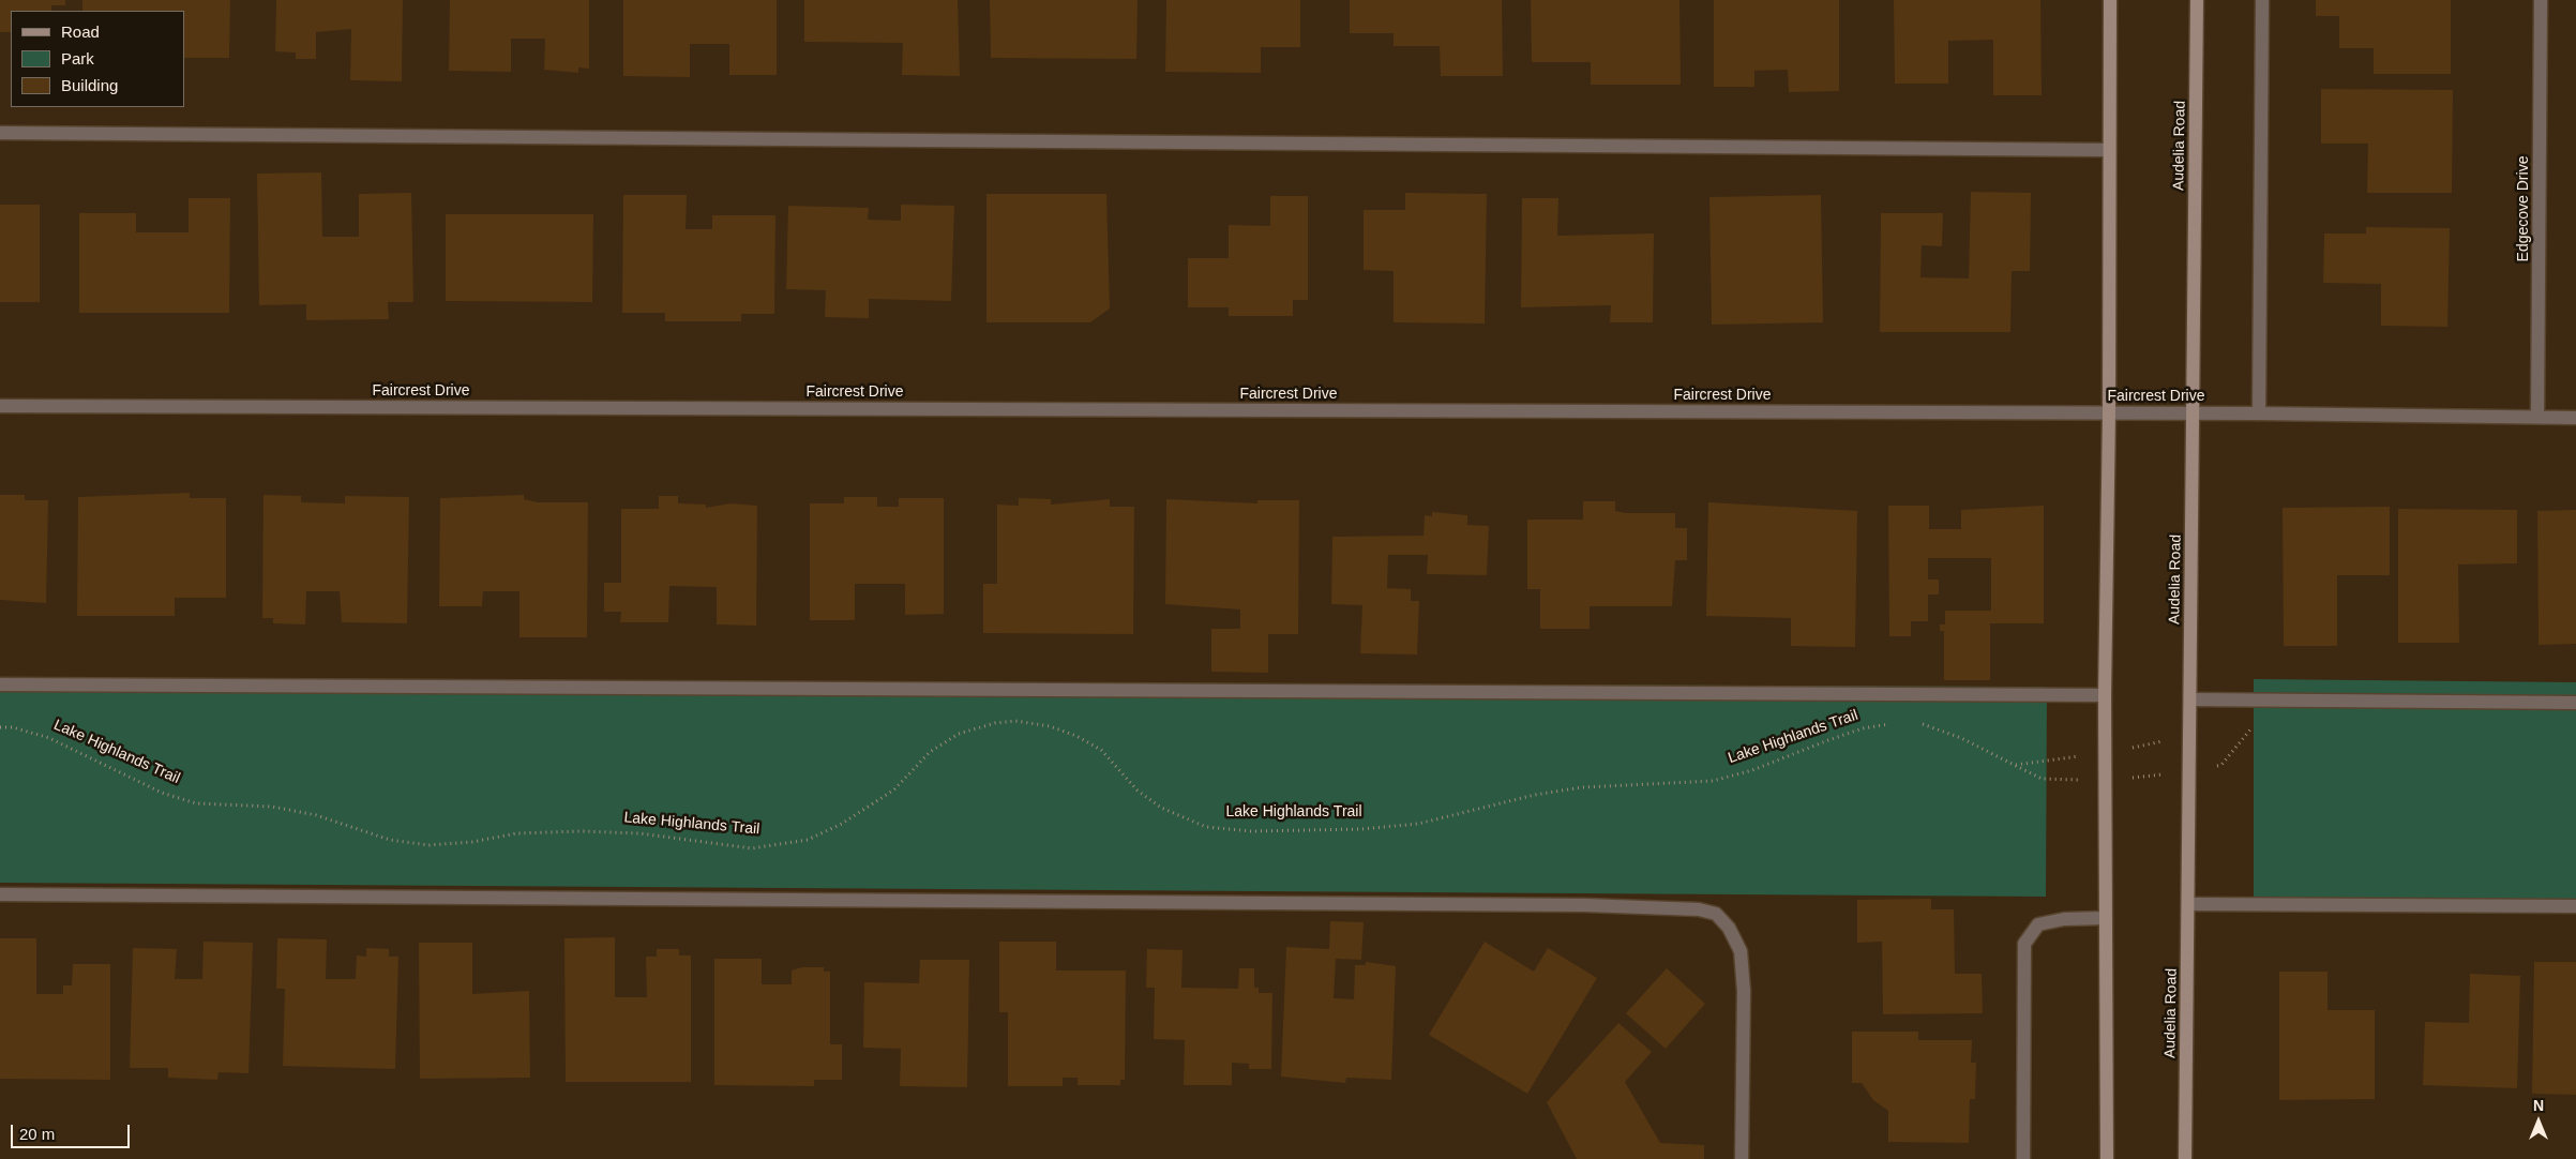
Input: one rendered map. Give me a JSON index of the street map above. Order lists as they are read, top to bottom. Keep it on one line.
{"streets":{"main road":["Audelia Road"],"street":["Edgecove Drive","Faircrest Drive"],"path":["Lake Highlands Trail"]},"crossings":[["Audelia Road","Faircrest Drive"],["Edgecove Drive","Faircrest Drive"]],"legend":["Road","Park","Building"],"scale_bar":"20 m","north":"top"}
